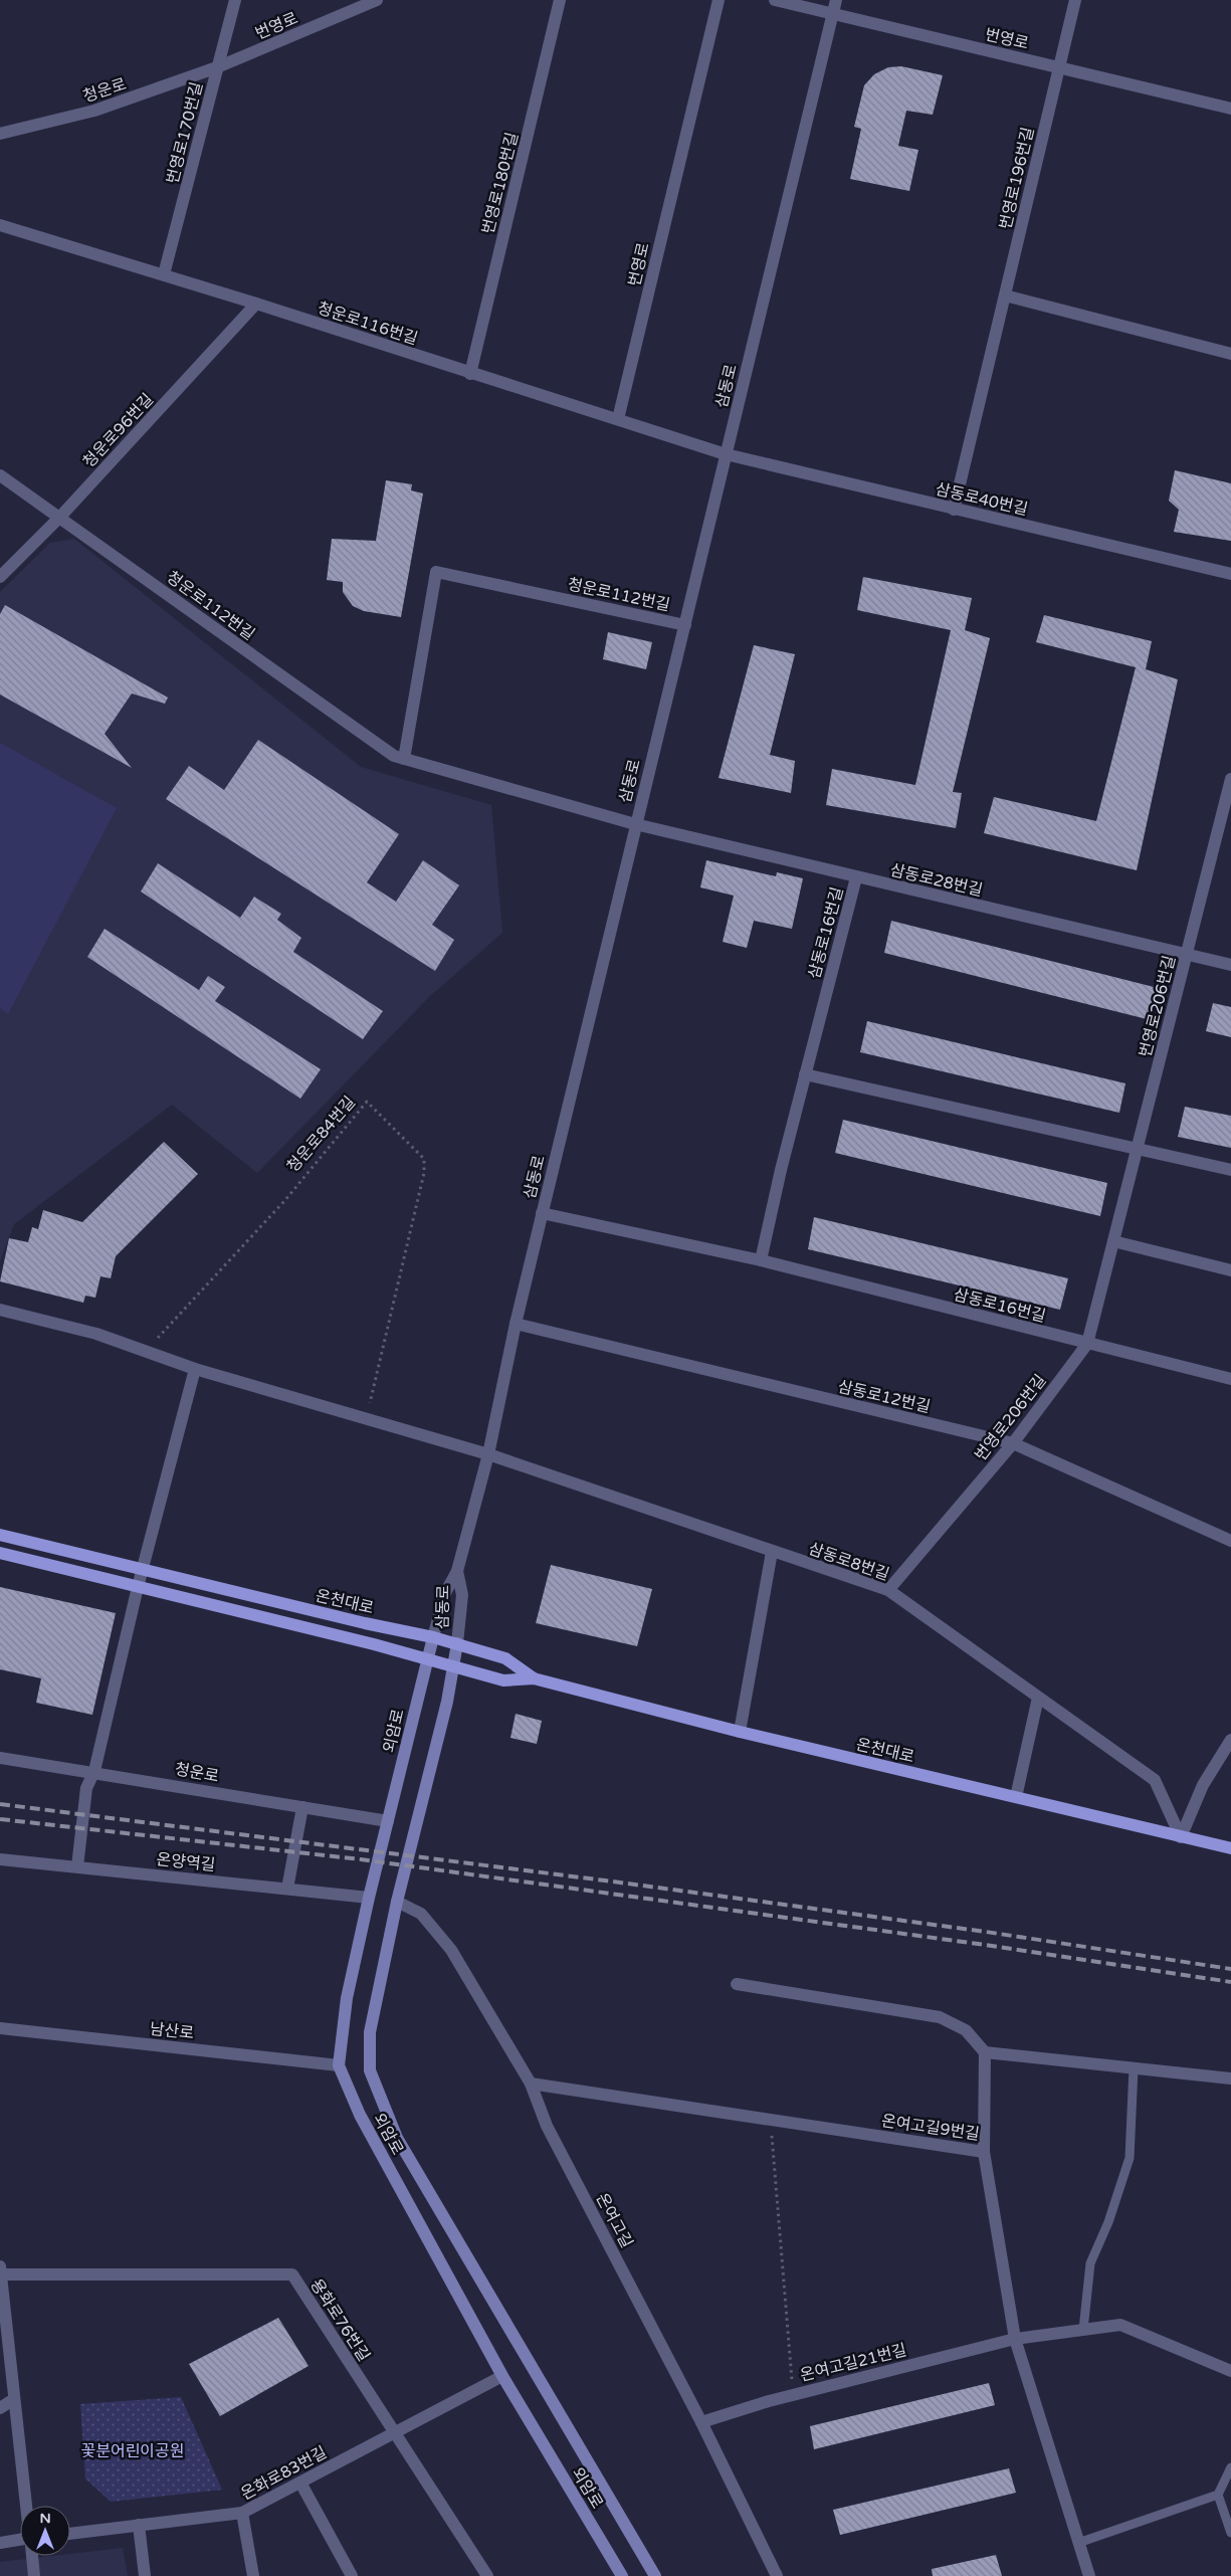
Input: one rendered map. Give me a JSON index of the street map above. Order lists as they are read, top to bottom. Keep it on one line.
{"streets":{"main road":["온천대로","외암로"],"street":["번영로","청운로","번영로170번길","번영로196번길","번영로180번길","청운로116번길","삼동로","청운로96번길","삼동로40번길","청운로112번길","삼동로28번길","삼동로16번길","번영로206번길","삼동로12번길","삼동로8번길","온양역길","남산로","온여고길9번길","온여고길","용화로76번길","온여고길21번길","온화로83번길"],"path":["청운로84번길"]},"crossings":[["번영로","청운로"],["번영로","번영로170번길"],["번영로","번영로196번길"],["번영로","청운로116번길"],["번영로","삼동로"],["청운로","번영로170번길"],["청운로","외암로"],["번영로170번길","청운로116번길"],["번영로196번길","삼동로40번길"],["번영로180번길","청운로116번길"],["청운로116번길","삼동로"],["청운로116번길","청운로96번길"],["청운로116번길","삼동로40번길"],["삼동로","삼동로40번길"],["삼동로","청운로112번길"],["삼동로","삼동로28번길"],["삼동로","삼동로16번길"],["삼동로","삼동로12번길"],["삼동로","삼동로8번길"],["삼동로","온천대로"],["삼동로","외암로"],["청운로96번길","청운로112번길"],["청운로112번길","삼동로28번길"],["삼동로28번길","삼동로16번길"],["삼동로28번길","번영로206번길"],["삼동로16번길","번영로206번길"],["번영로206번길","삼동로12번길"],["번영로206번길","삼동로8번길"],["삼동로8번길","온천대로"],["온천대로","외암로"],["외암로","온양역길"],["외암로","남산로"],["외암로","온여고길"],["외암로","온화로83번길"],["온여고길9번길","온여고길"],["온여고길","온여고길21번길"],["용화로76번길","온화로83번길"]],"parks":["꽃분어린이공원"],"north":"top"}
